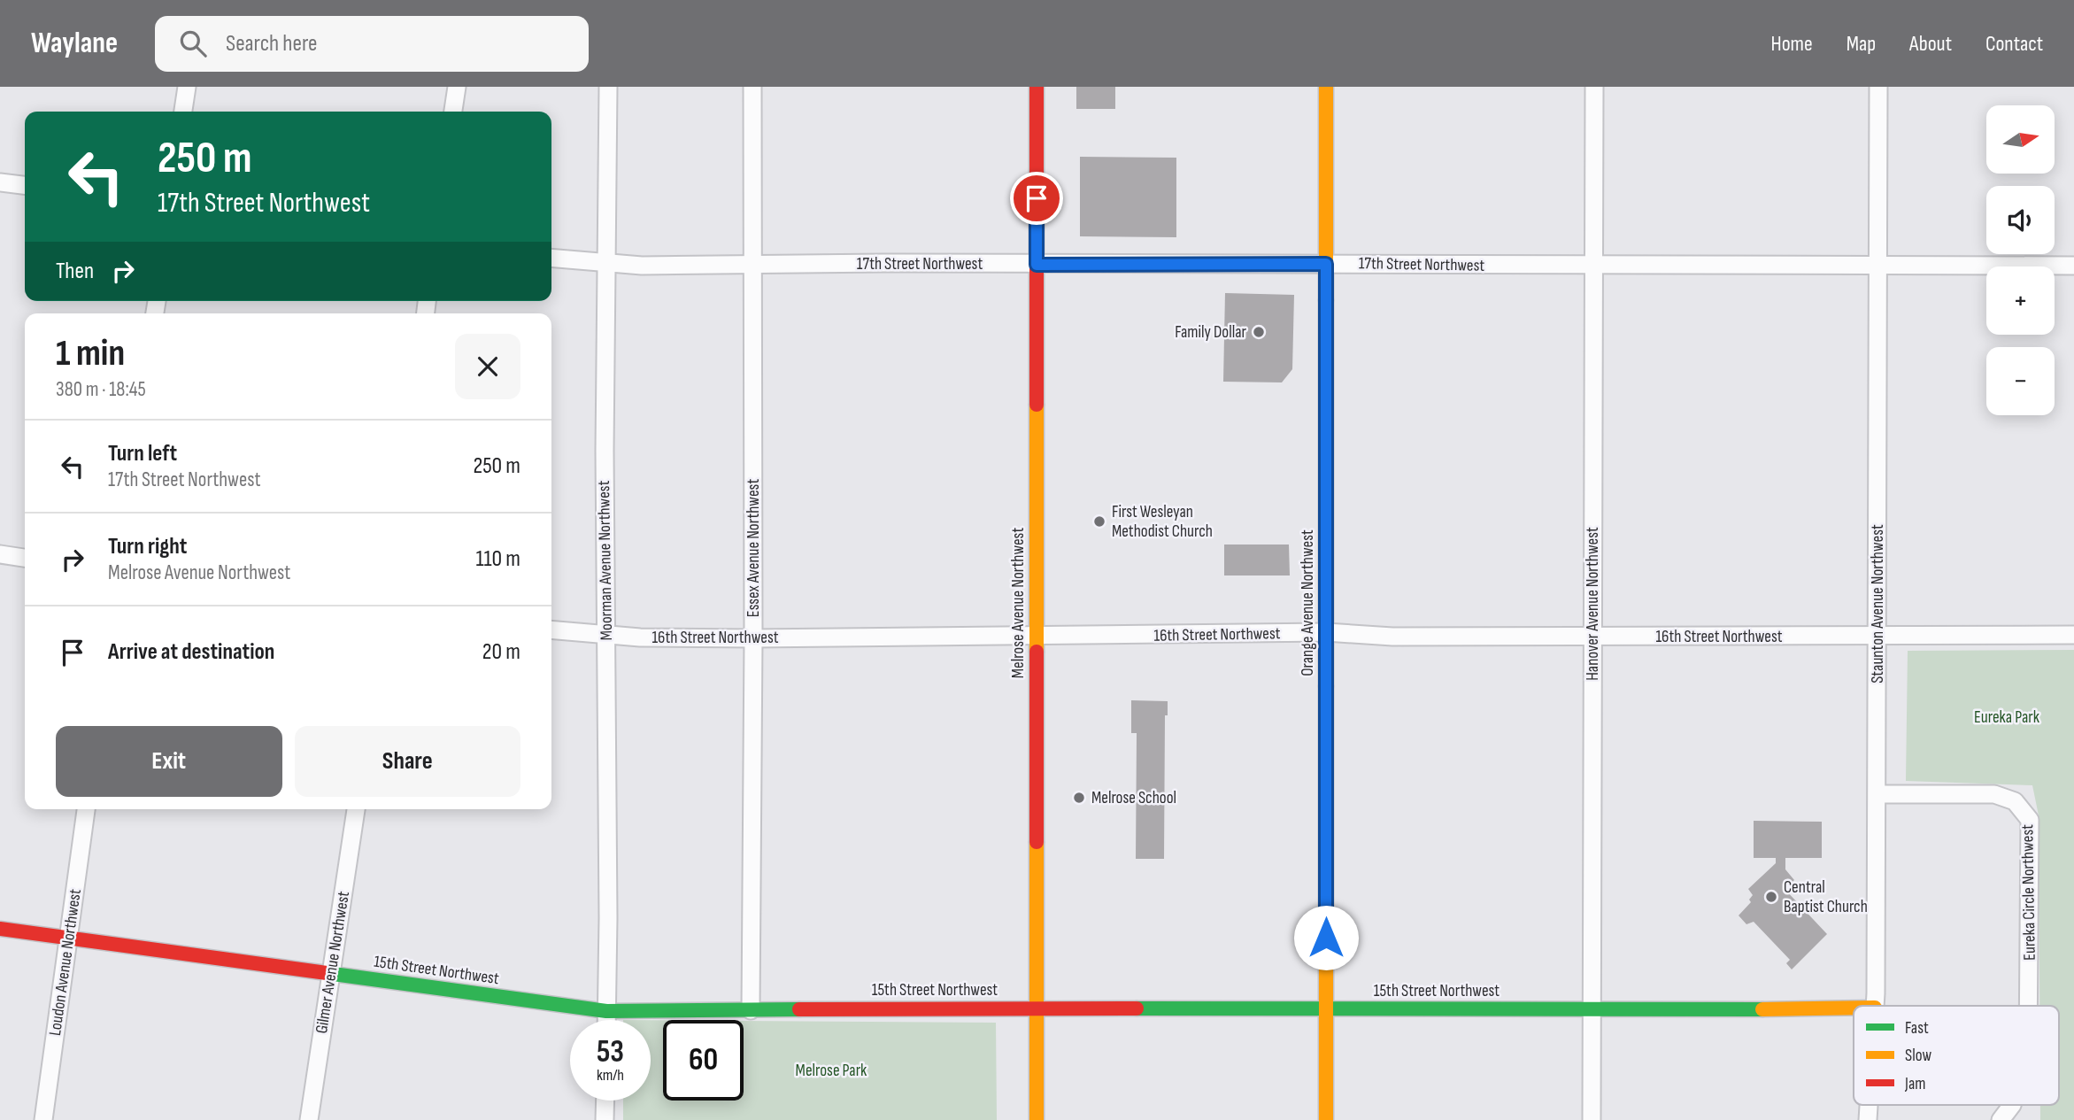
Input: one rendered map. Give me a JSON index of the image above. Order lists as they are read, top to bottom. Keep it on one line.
{"streets":{"street":["17th Street Northwest","Essex Avenue Northwest","Moorman Avenue Northwest","Melrose Avenue Northwest","Orange Avenue Northwest","Hanover Avenue Northwest","Staunton Avenue Northwest","16th Street Northwest","Eureka Circle Northwest","Loudon Avenue Northwest","Gilmer Avenue Northwest","15th Street Northwest"]},"crossings":[["17th Street Northwest","Essex Avenue Northwest"],["17th Street Northwest","Moorman Avenue Northwest"],["17th Street Northwest","Melrose Avenue Northwest"],["17th Street Northwest","Orange Avenue Northwest"],["17th Street Northwest","Hanover Avenue Northwest"],["17th Street Northwest","Staunton Avenue Northwest"],["Essex Avenue Northwest","16th Street Northwest"],["Essex Avenue Northwest","15th Street Northwest"],["Moorman Avenue Northwest","16th Street Northwest"],["Moorman Avenue Northwest","15th Street Northwest"],["Melrose Avenue Northwest","16th Street Northwest"],["Melrose Avenue Northwest","15th Street Northwest"],["Orange Avenue Northwest","16th Street Northwest"],["Orange Avenue Northwest","15th Street Northwest"],["Hanover Avenue Northwest","16th Street Northwest"],["Hanover Avenue Northwest","15th Street Northwest"],["Staunton Avenue Northwest","16th Street Northwest"],["Staunton Avenue Northwest","Eureka Circle Northwest"],["Loudon Avenue Northwest","15th Street Northwest"],["Gilmer Avenue Northwest","15th Street Northwest"]],"parks":["Eureka Park","Melrose Park"],"places":["Family Dollar","First Wesleyan Methodist Church","Melrose School","Central Baptist Church"],"legend":["Fast","Slow","Jam"],"north":"right","page":{"header":"Waylane","search":"Search here","nav":["Home","Map","About","Contact"],"map_buttons":["+","−"],"turn":["250 m","17th Street Northwest"],"then":"Then","heading":["1 min","380 m · 18:45"],"list":[{"name":"Turn left","note":"17th Street Northwest","value":"250 m"},{"name":"Turn right","note":"Melrose Avenue Northwest","value":"110 m"},{"name":"Arrive at destination","value":"20 m"}],"buttons":["Exit","Share"],"speed":"53 km/h","limit":"60"}}
